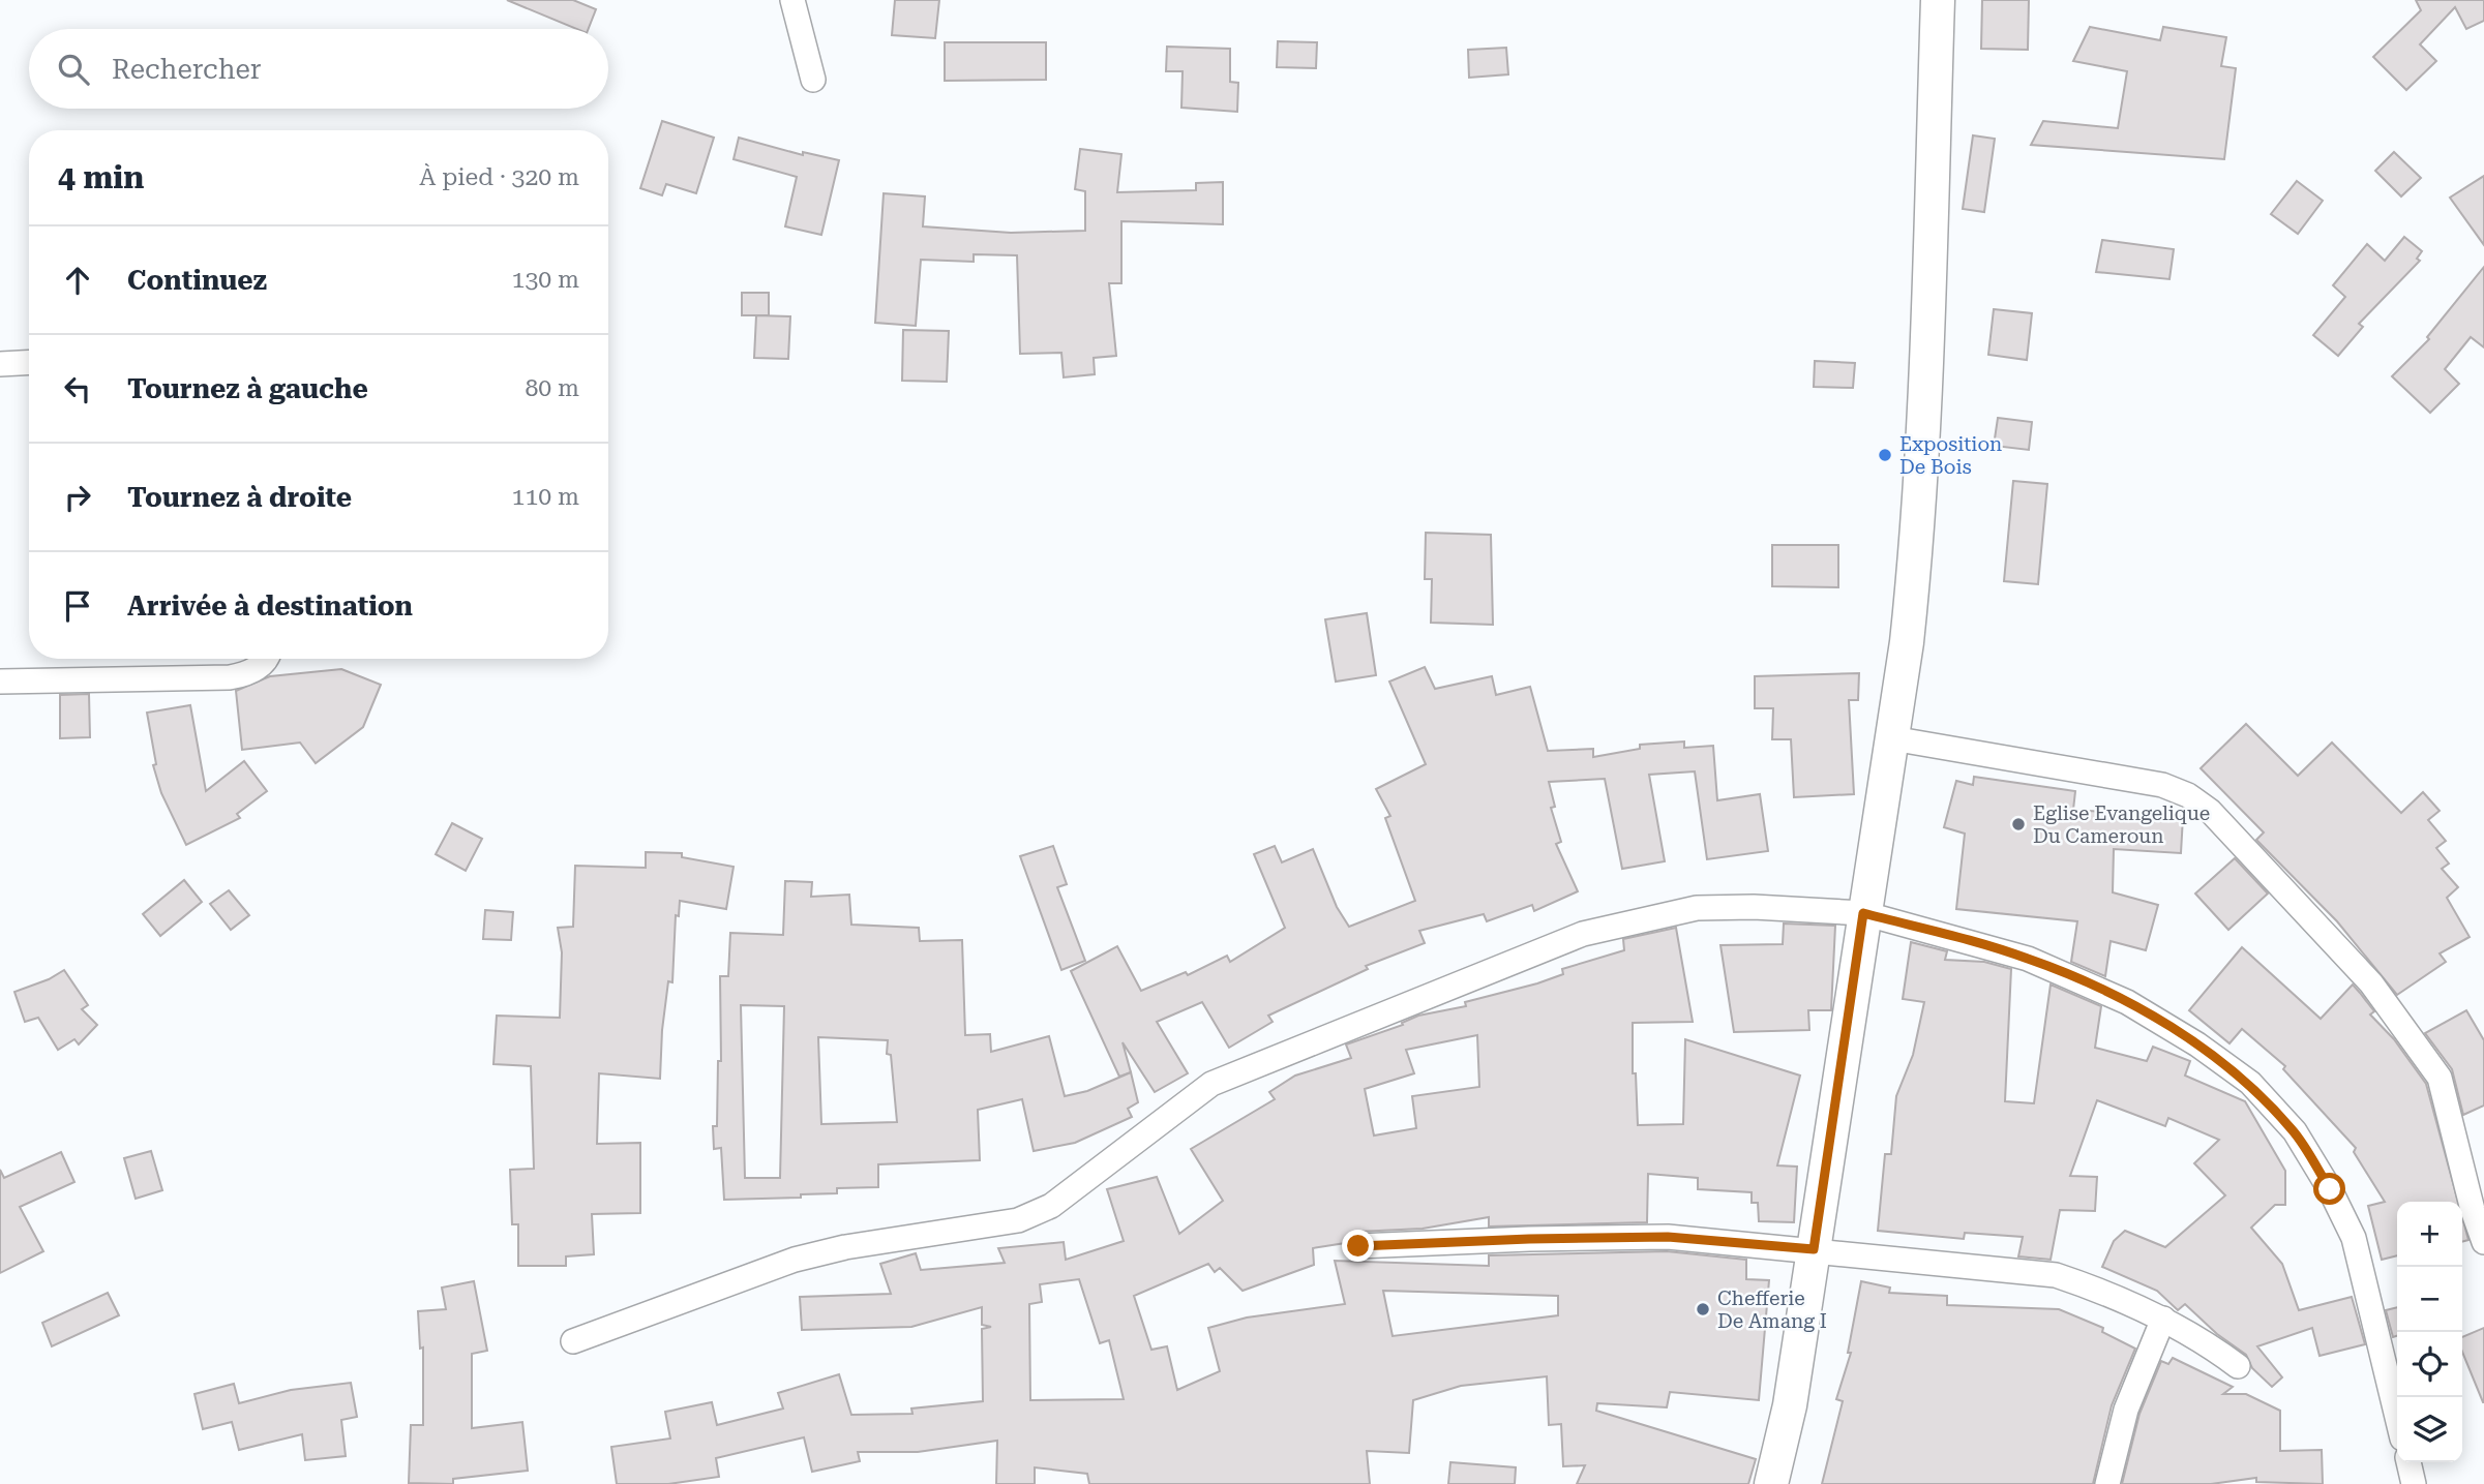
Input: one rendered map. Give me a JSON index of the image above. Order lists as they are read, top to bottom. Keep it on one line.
{"places":["Exposition De Bois","Eglise Evangelique Du Cameroun","Chefferie De Amang I"],"page":{"search":"Rechercher","heading":["4 min","À pied · 320 m"],"list":[["Continuez","130 m"],["Tournez à gauche","80 m"],["Tournez à droite","110 m"],"Arrivée à destination"],"map_buttons":["+","−"]}}
